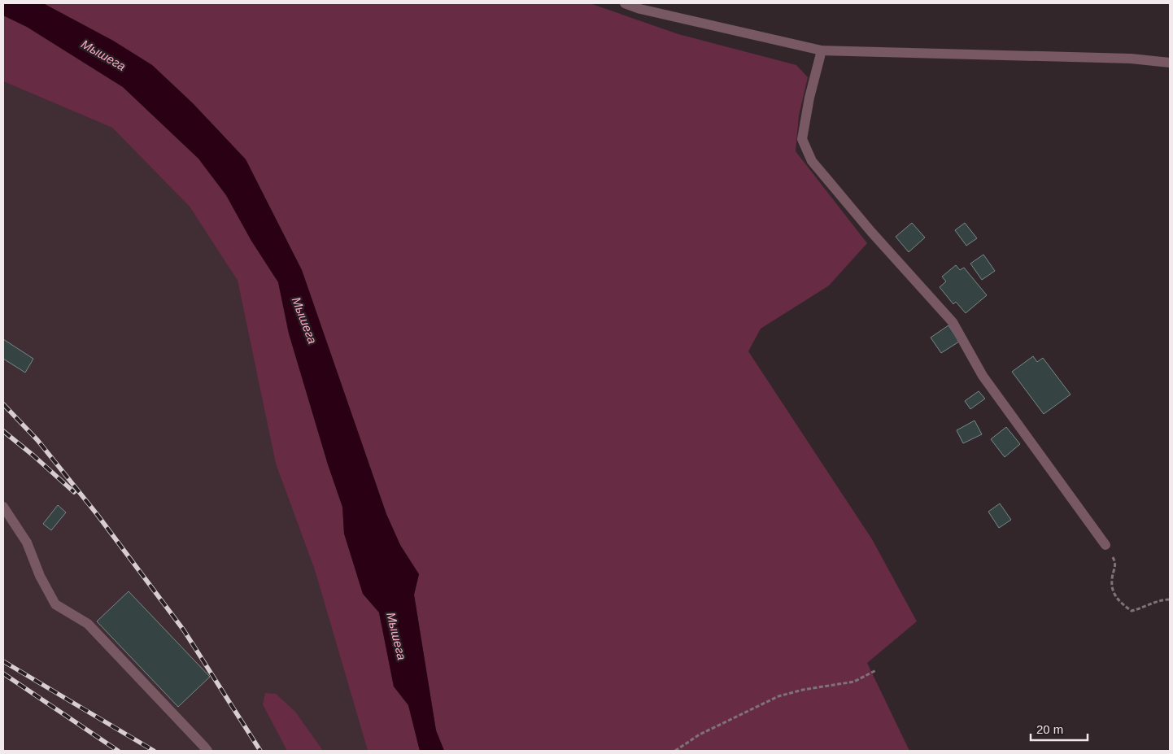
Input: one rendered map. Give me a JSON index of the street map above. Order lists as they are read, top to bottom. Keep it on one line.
{"water":["Мышега"],"scale_bar":"20 m"}
